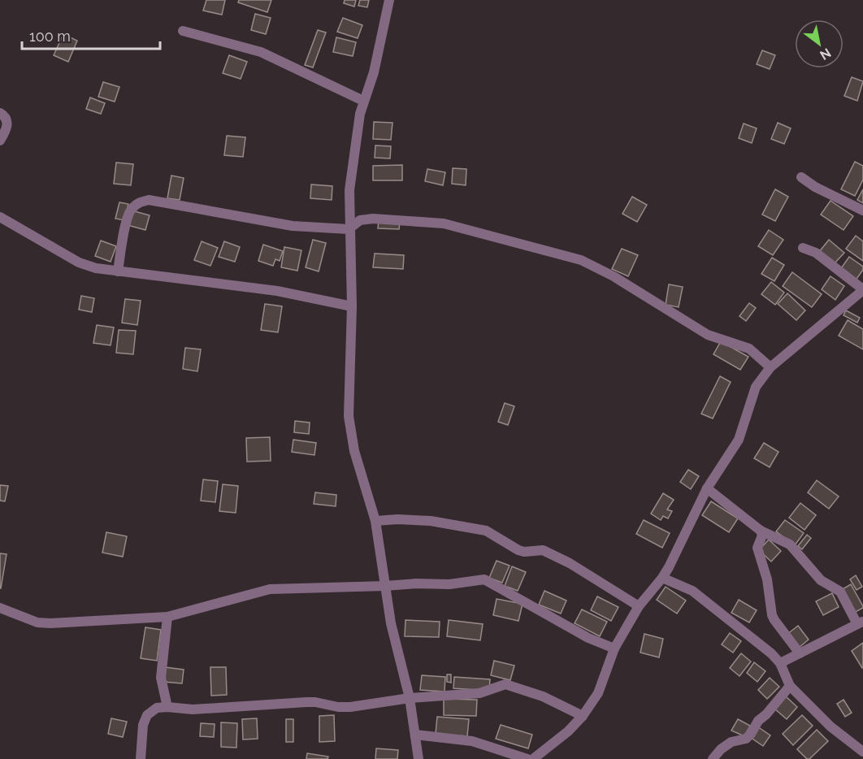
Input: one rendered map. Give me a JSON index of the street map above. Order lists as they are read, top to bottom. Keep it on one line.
{"scale_bar":"100 m","north":"bottom right"}
